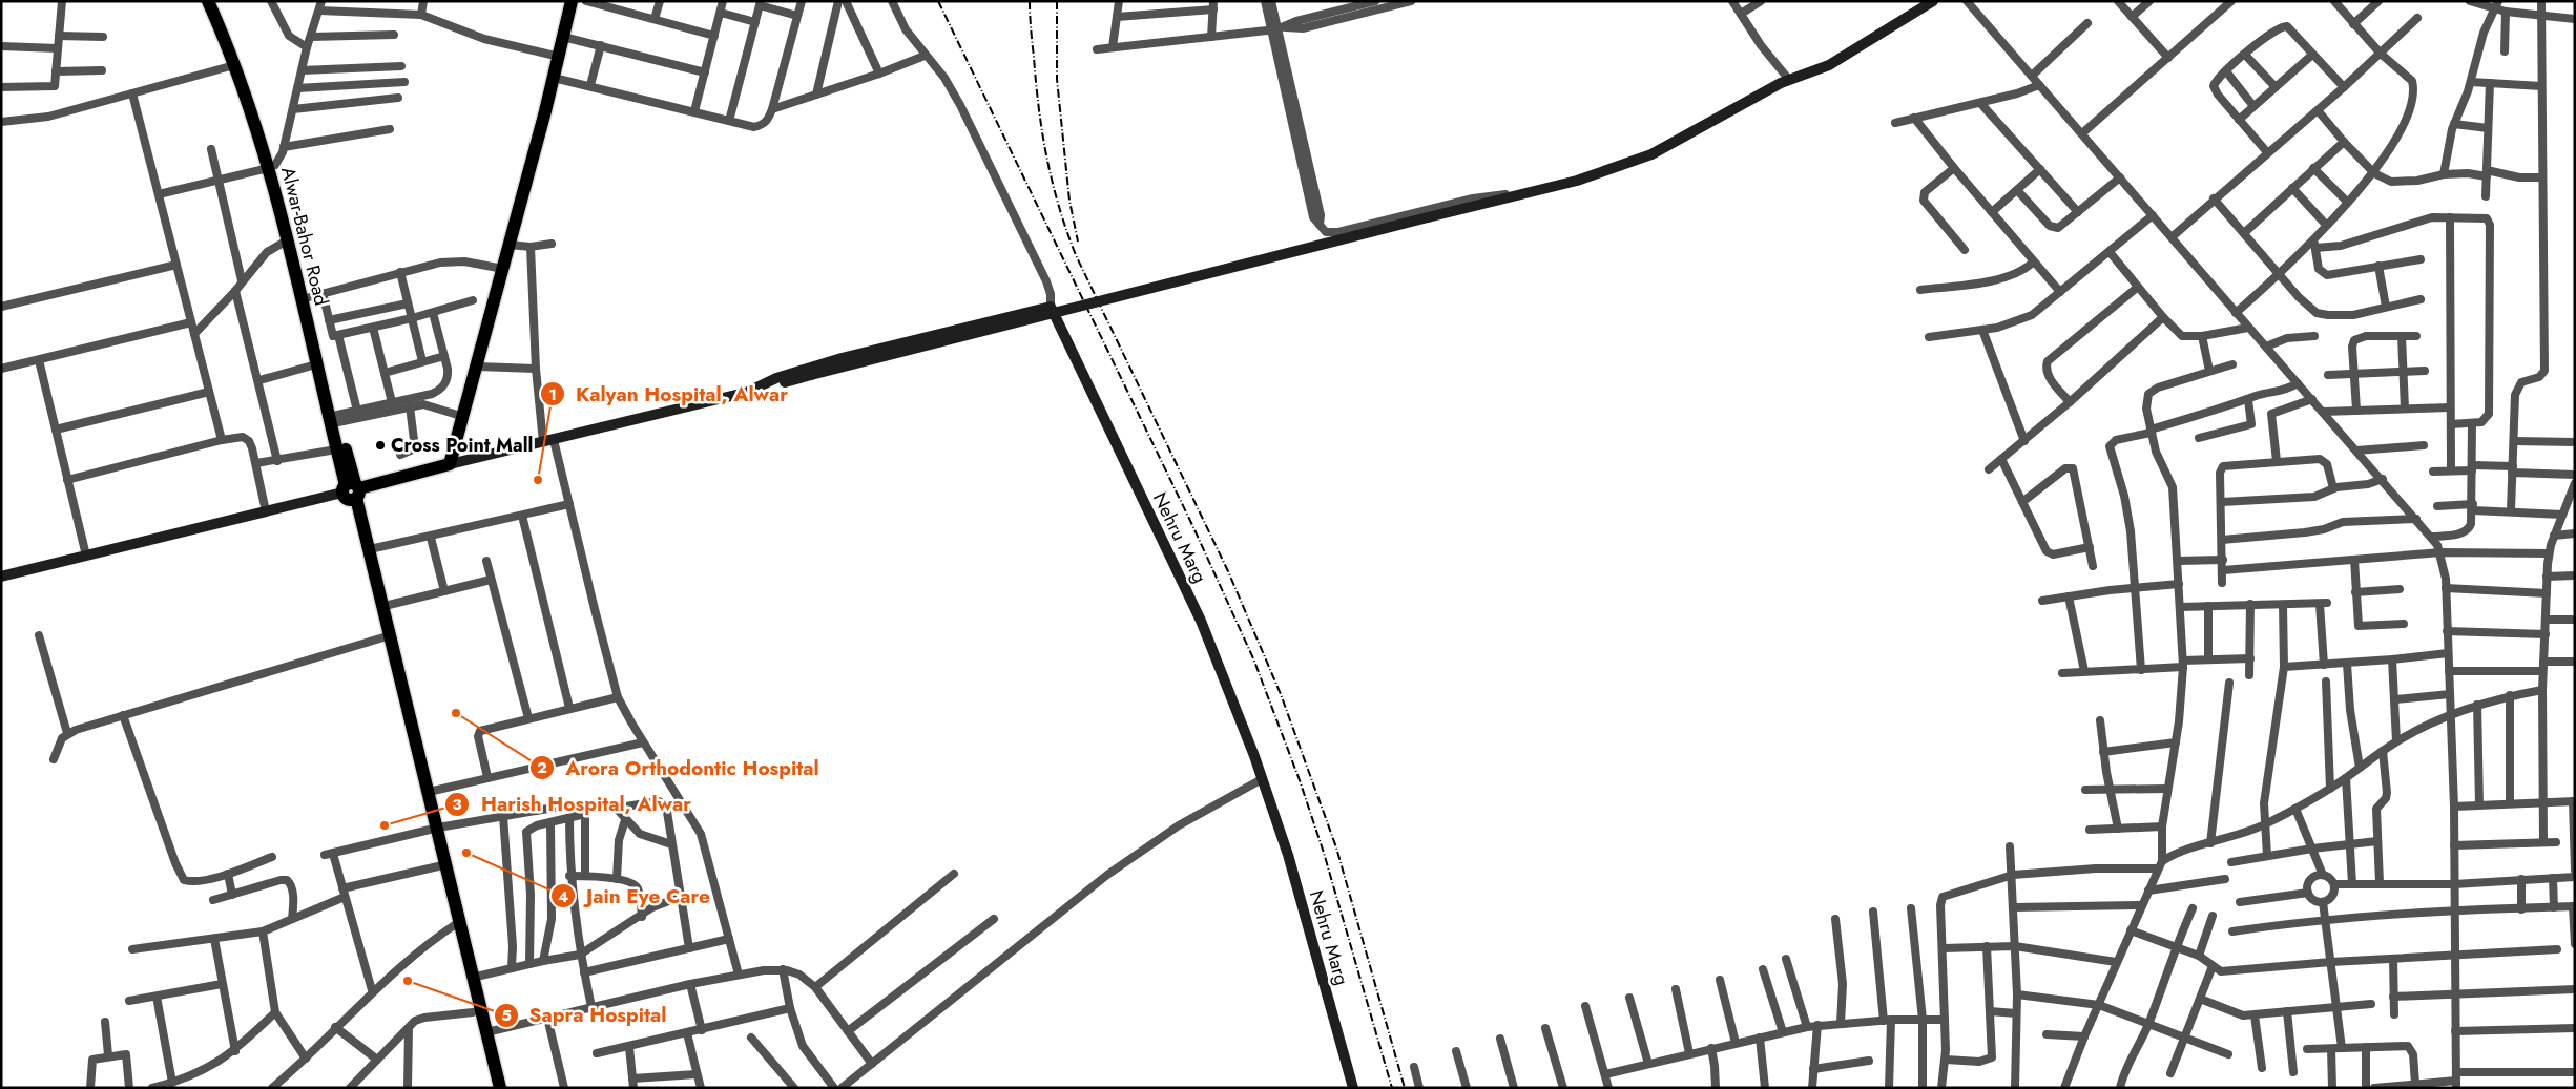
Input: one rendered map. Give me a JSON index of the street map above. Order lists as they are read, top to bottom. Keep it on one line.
{"streets":{"main road":["Alwar-Bahor Road"],"street":["Nehru Marg"]},"places":["Cross Point Mall","Kalyan Hospital, Alwar","Arora Orthodontic Hospital","Harish Hospital, Alwar","Jain Eye Care","Sapra Hospital"]}
